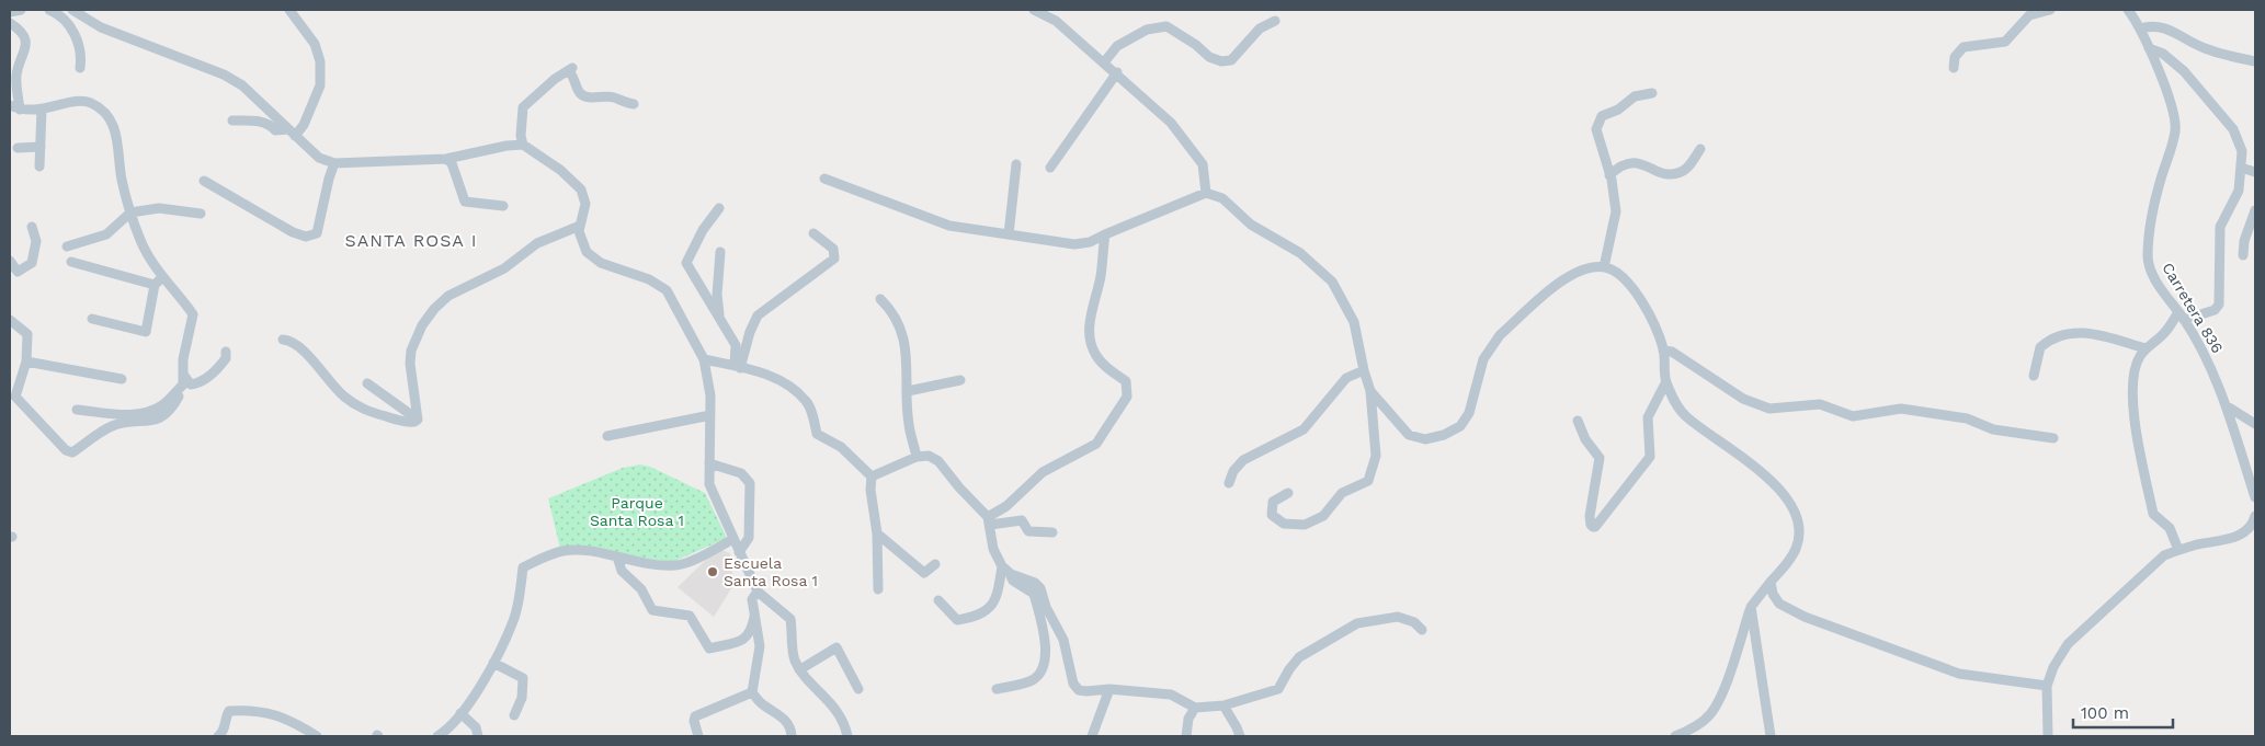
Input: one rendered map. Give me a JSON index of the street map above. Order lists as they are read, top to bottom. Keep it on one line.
{"streets":{"street":["Carretera 836"]},"districts":["SANTA ROSA I"],"parks":["Parque Santa Rosa 1"],"places":["Escuela Santa Rosa 1"],"scale_bar":"100 m"}
